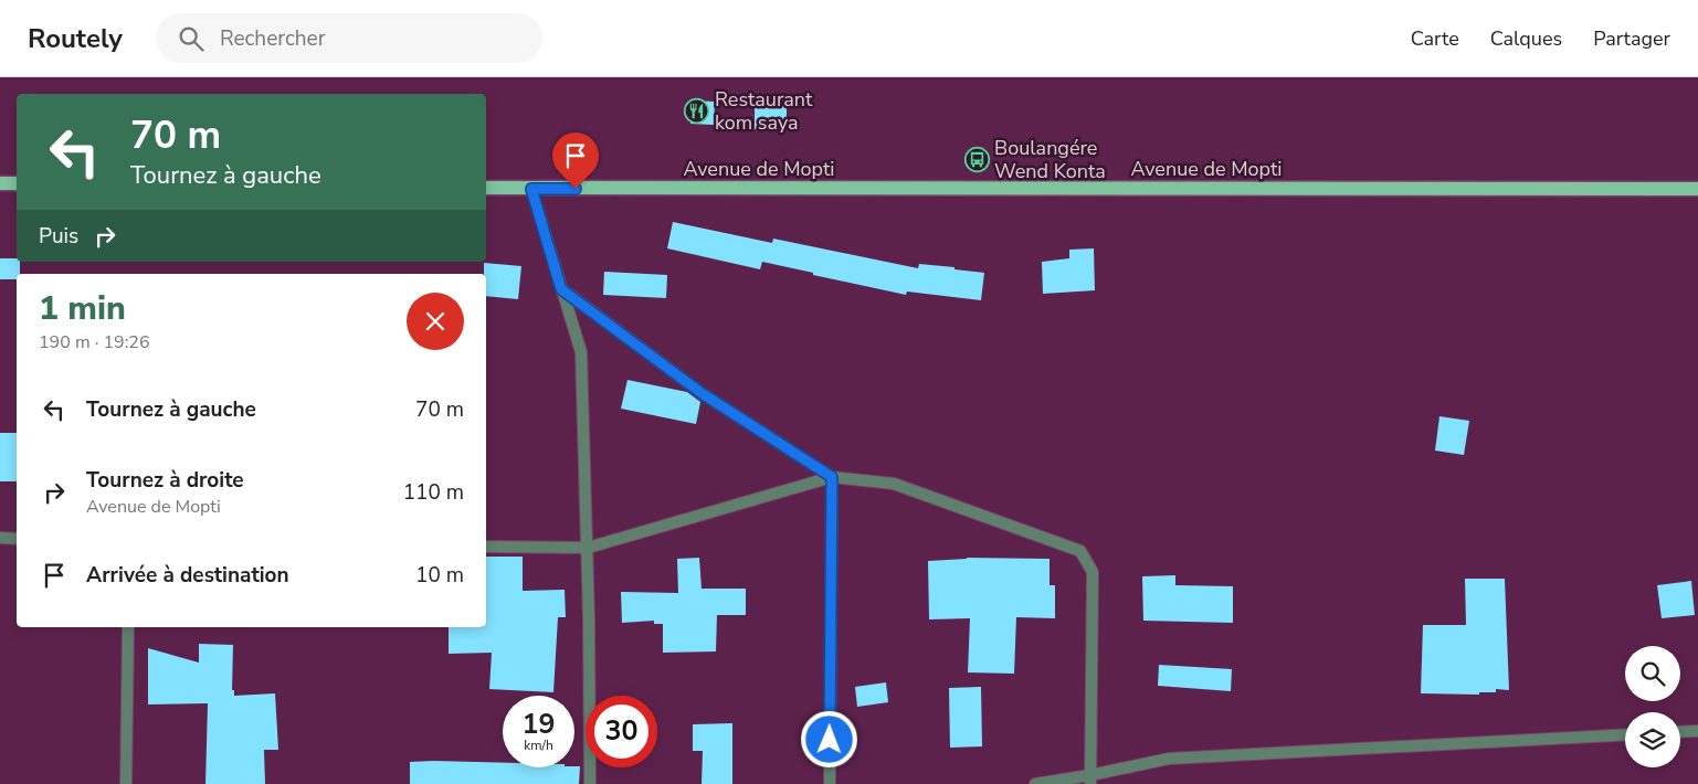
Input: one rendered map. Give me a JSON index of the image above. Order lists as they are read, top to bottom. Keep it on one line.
{"streets":{"main road":["Avenue de Mopti"]},"places":{"restaurant":["Restaurant kom saya"],"bus stop":["Boulangére Wend Konta"]},"page":{"header":"Routely","search":"Rechercher","nav":["Carte","Calques","Partager"],"turn":["70 m","Tournez à gauche"],"then":"Puis","heading":["1 min","190 m · 19:26"],"list":[{"name":"Tournez à gauche","value":"70 m"},{"name":"Tournez à droite","note":"Avenue de Mopti","value":"110 m"},{"name":"Arrivée à destination","value":"10 m"}],"speed":"19 km/h","limit":"30"}}
